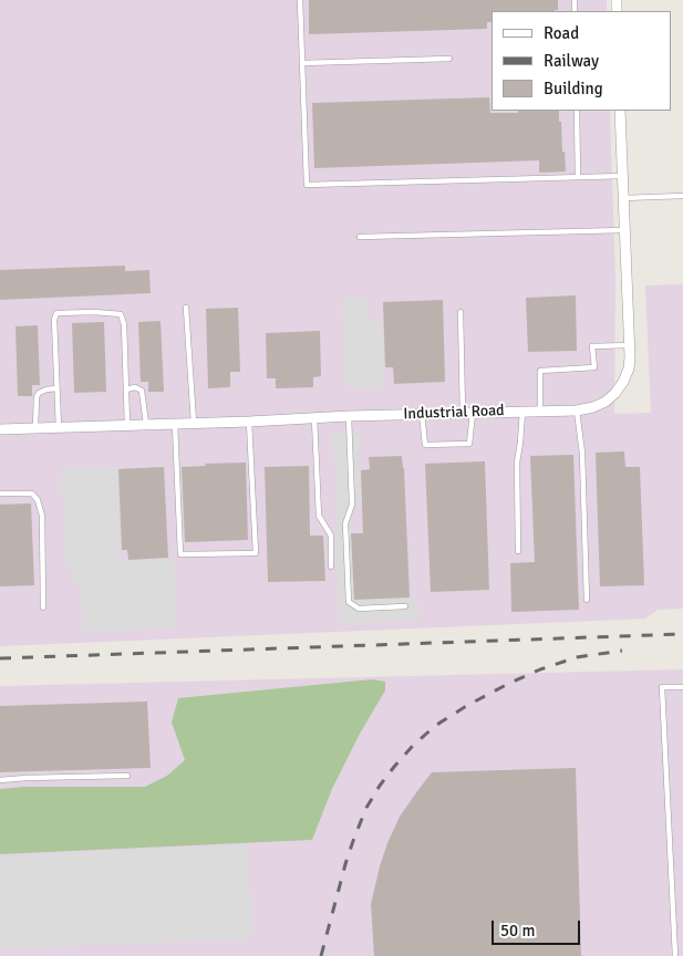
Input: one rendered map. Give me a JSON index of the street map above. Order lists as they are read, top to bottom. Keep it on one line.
{"streets":{"street":["Industrial Road"]},"legend":["Road","Railway","Building"],"scale_bar":"50 m"}
